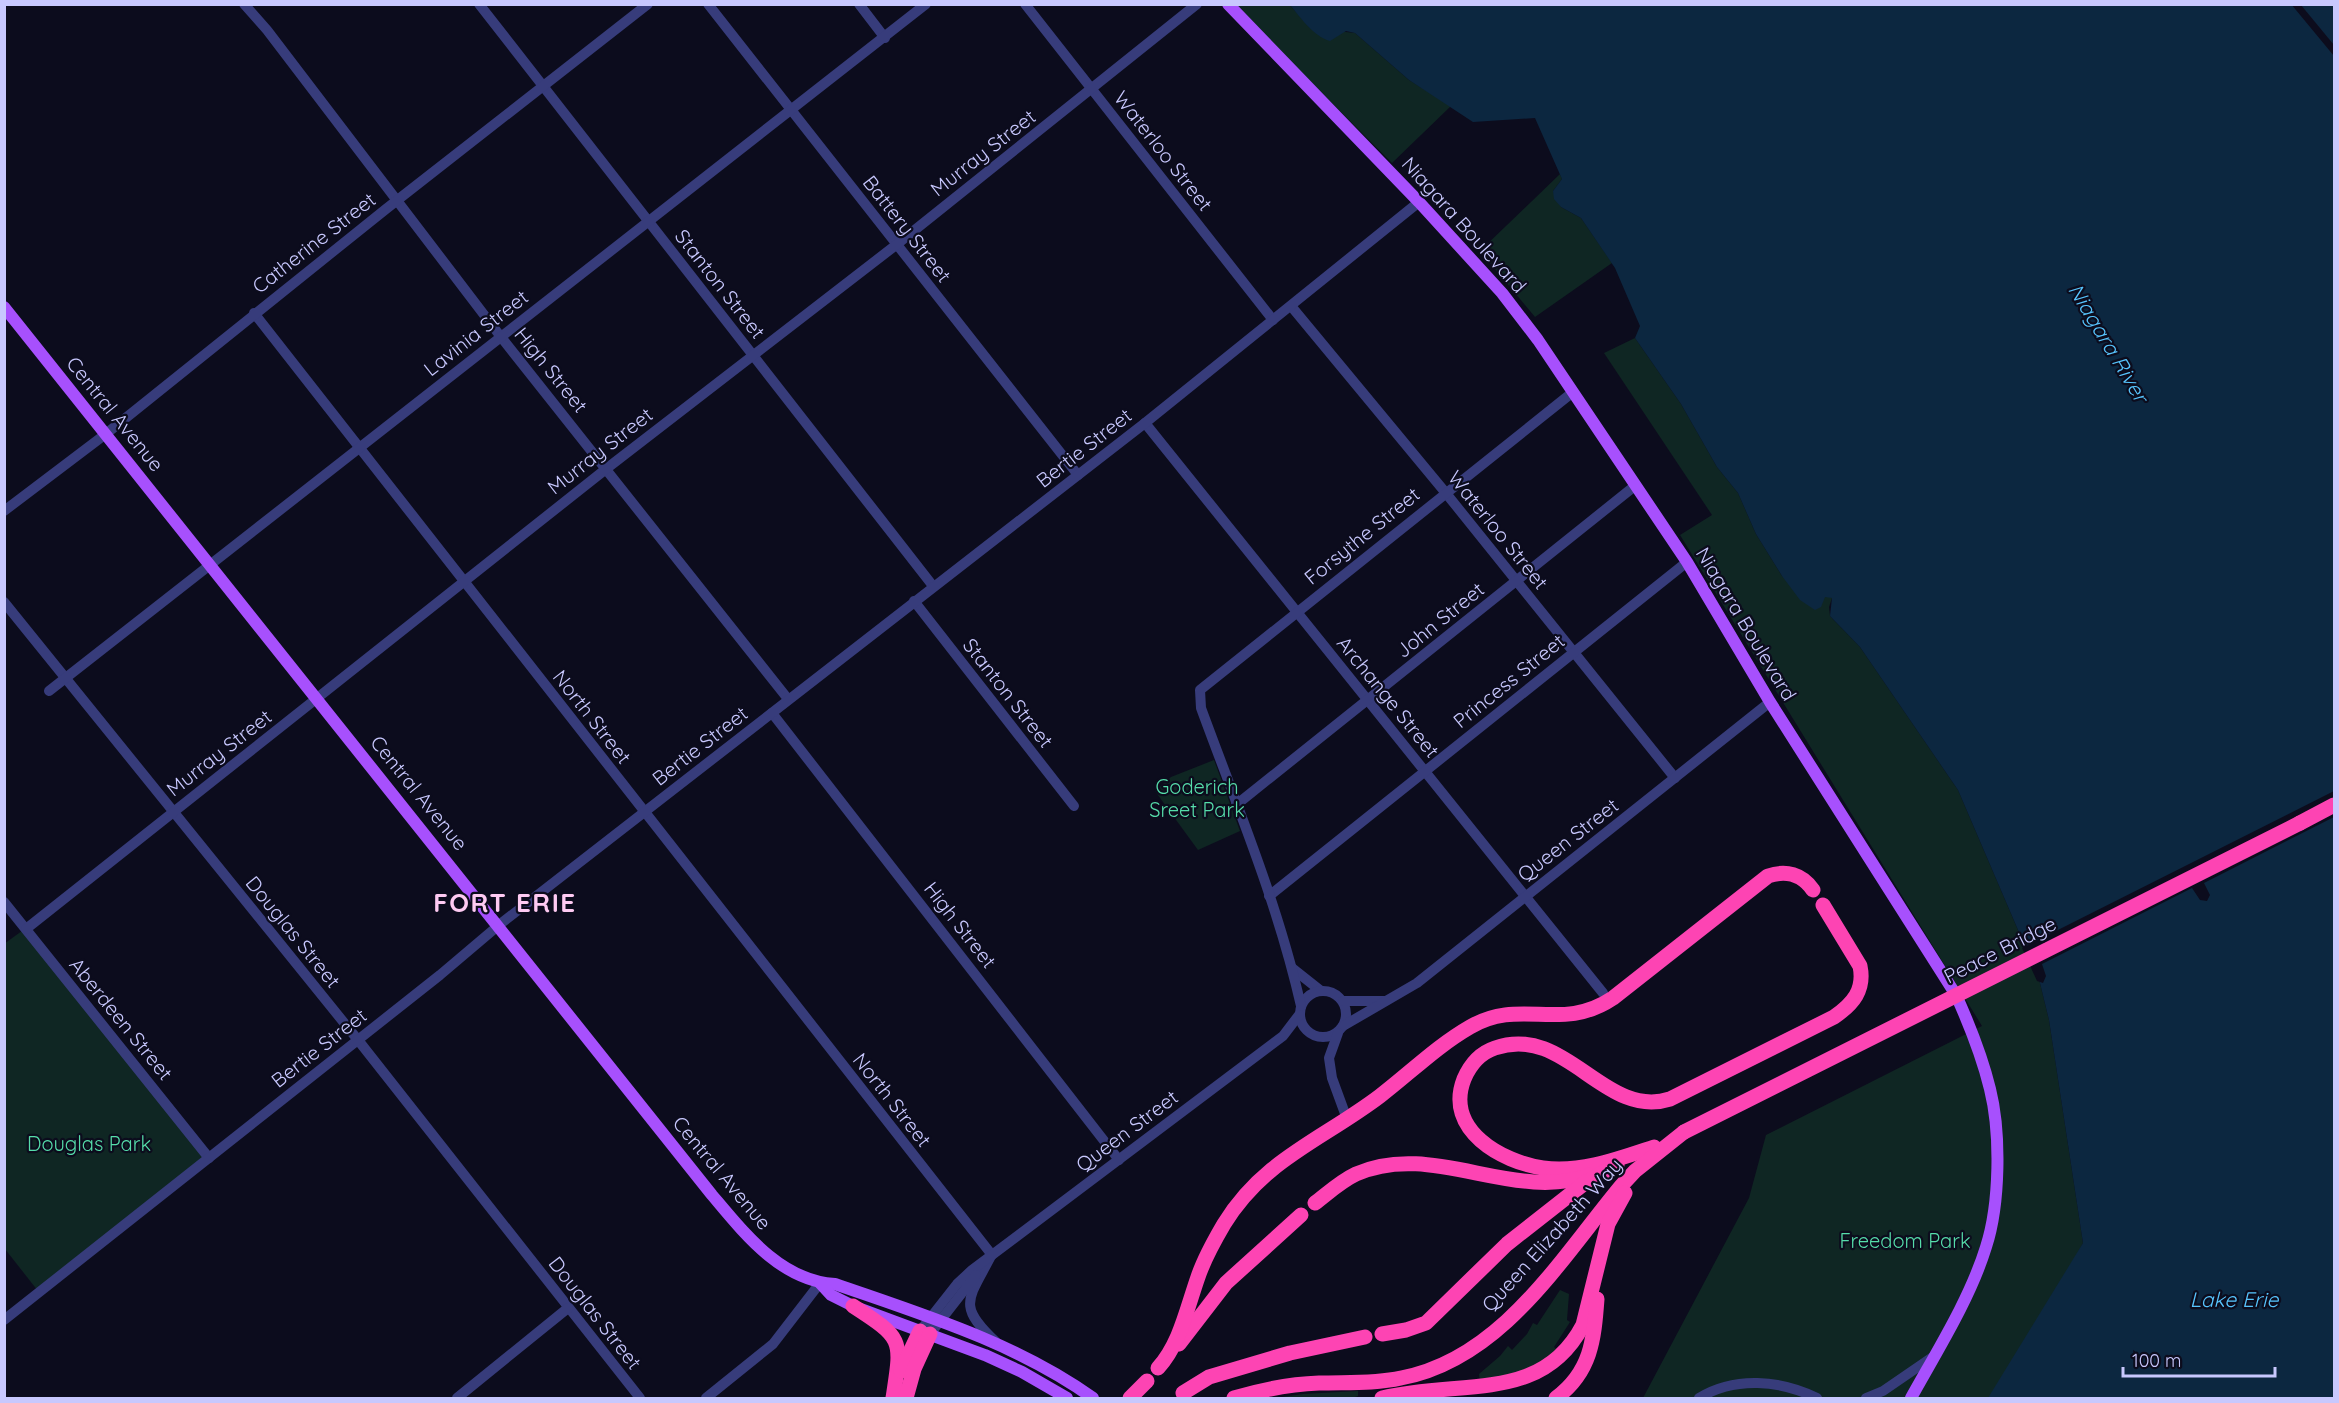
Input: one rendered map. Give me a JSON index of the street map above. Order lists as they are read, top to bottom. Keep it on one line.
{"streets":{"highway":["Peace Bridge","Queen Elizabeth Way"],"main road":["Niagara Boulevard","Central Avenue"],"street":["Waterloo Street","Murray Street","Battery Street","Catherine Street","Stanton Street","Lavinia Street","High Street","Bertie Street","Forsythe Street","John Street","Princess Street","Archange Street","North Street","Queen Street","Douglas Street","Aberdeen Street"]},"crossings":[["Waterloo Street","Murray Street"],["Waterloo Street","Bertie Street"],["Waterloo Street","Forsythe Street"],["Waterloo Street","John Street"],["Waterloo Street","Princess Street"],["Waterloo Street","Queen Street"],["Murray Street","Battery Street"],["Murray Street","Stanton Street"],["Murray Street","High Street"],["Murray Street","Central Avenue"],["Murray Street","North Street"],["Murray Street","Douglas Street"],["Murray Street","Aberdeen Street"],["Niagara Boulevard","Bertie Street"],["Niagara Boulevard","Forsythe Street"],["Niagara Boulevard","John Street"],["Niagara Boulevard","Princess Street"],["Niagara Boulevard","Queen Street"],["Battery Street","Lavinia Street"],["Battery Street","Bertie Street"],["Catherine Street","Stanton Street"],["Catherine Street","High Street"],["Catherine Street","Central Avenue"],["Catherine Street","North Street"],["Stanton Street","Lavinia Street"],["Stanton Street","Bertie Street"],["Lavinia Street","High Street"],["Lavinia Street","Central Avenue"],["Lavinia Street","North Street"],["Lavinia Street","Douglas Street"],["High Street","Bertie Street"],["High Street","Queen Street"],["Central Avenue","Bertie Street"],["Central Avenue","Queen Street"],["Bertie Street","Archange Street"],["Bertie Street","North Street"],["Bertie Street","Douglas Street"],["Bertie Street","Aberdeen Street"],["Forsythe Street","John Street"],["Forsythe Street","Archange Street"],["John Street","Archange Street"],["Princess Street","Archange Street"],["Archange Street","Queen Street"],["North Street","Queen Street"],["Peace Bridge","Queen Elizabeth Way"]],"districts":["FORT ERIE"],"water":["Niagara River","Lake Erie"],"parks":["Goderich Sreet Park","Douglas Park","Freedom Park"],"scale_bar":"100 m"}
